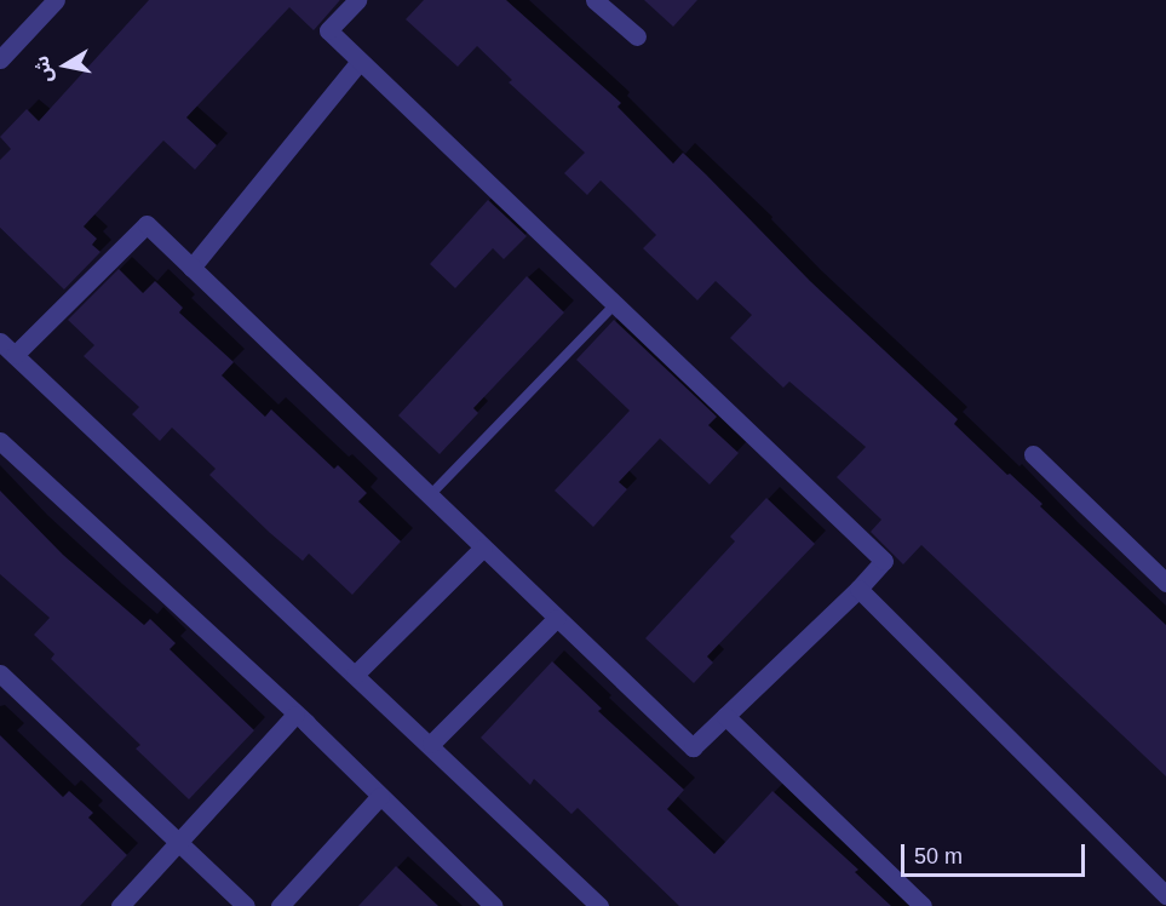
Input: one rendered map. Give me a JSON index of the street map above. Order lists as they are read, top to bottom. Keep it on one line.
{"scale_bar":"50 m","north":"left"}
